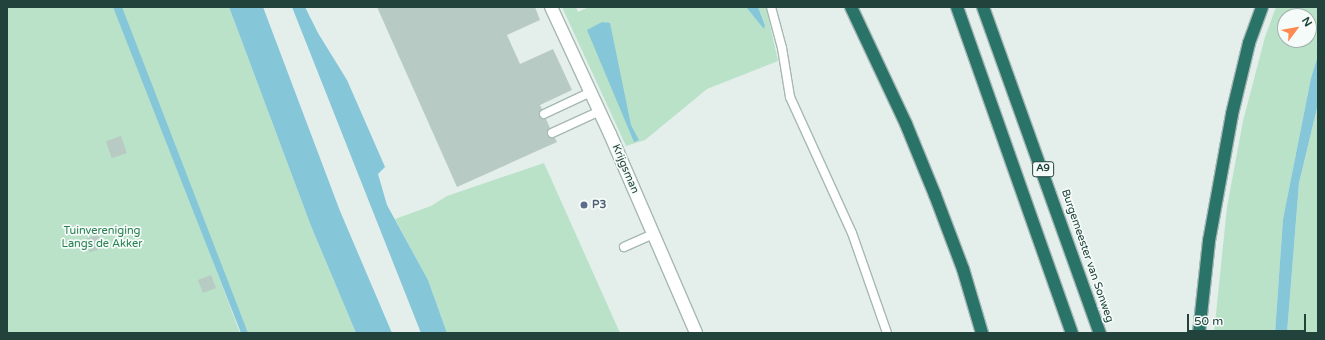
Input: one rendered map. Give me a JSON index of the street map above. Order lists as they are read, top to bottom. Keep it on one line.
{"streets":{"highway":["A9","Burgemeester van Sonweg"],"street":["Krijgsman"]},"parks":["Tuinvereniging Langs de Akker"],"places":["P3"],"scale_bar":"50 m","north":"top right"}
